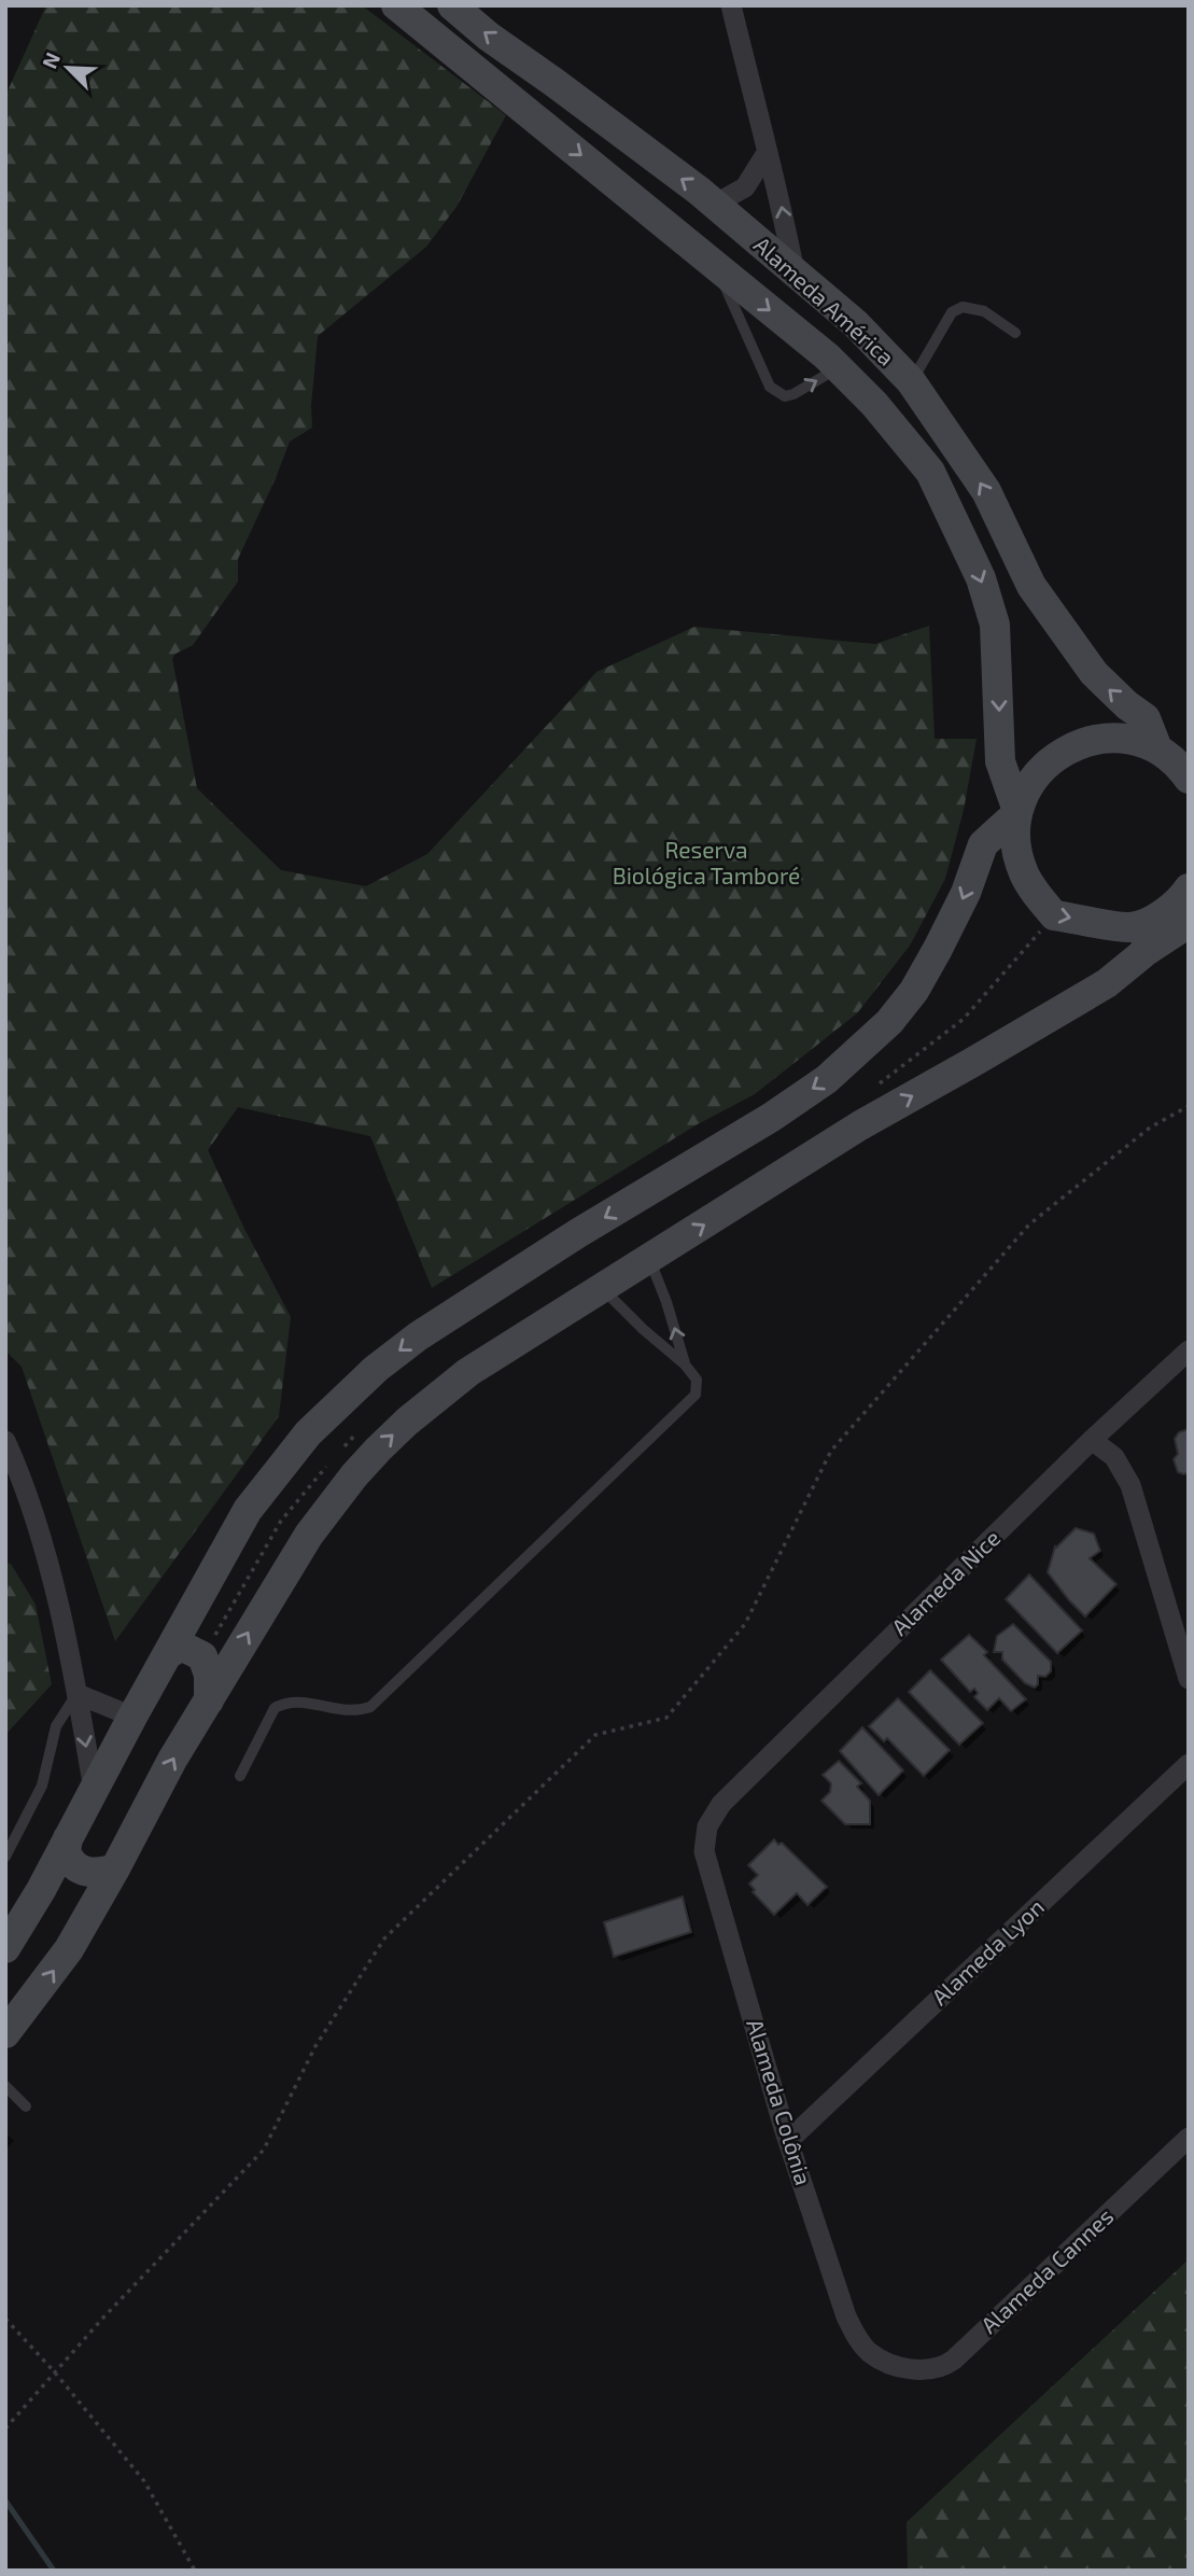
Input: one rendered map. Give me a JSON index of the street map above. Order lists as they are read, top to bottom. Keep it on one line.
{"streets":{"main road":["Alameda América"],"street":["Alameda Nice","Alameda Lyon","Alameda Colônia","Alameda Cannes"]},"crossings":[["Alameda Nice","Alameda Colônia"],["Alameda Lyon","Alameda Colônia"],["Alameda Colônia","Alameda Cannes"]],"parks":["Reserva Biológica Tamboré"],"north":"top left"}
